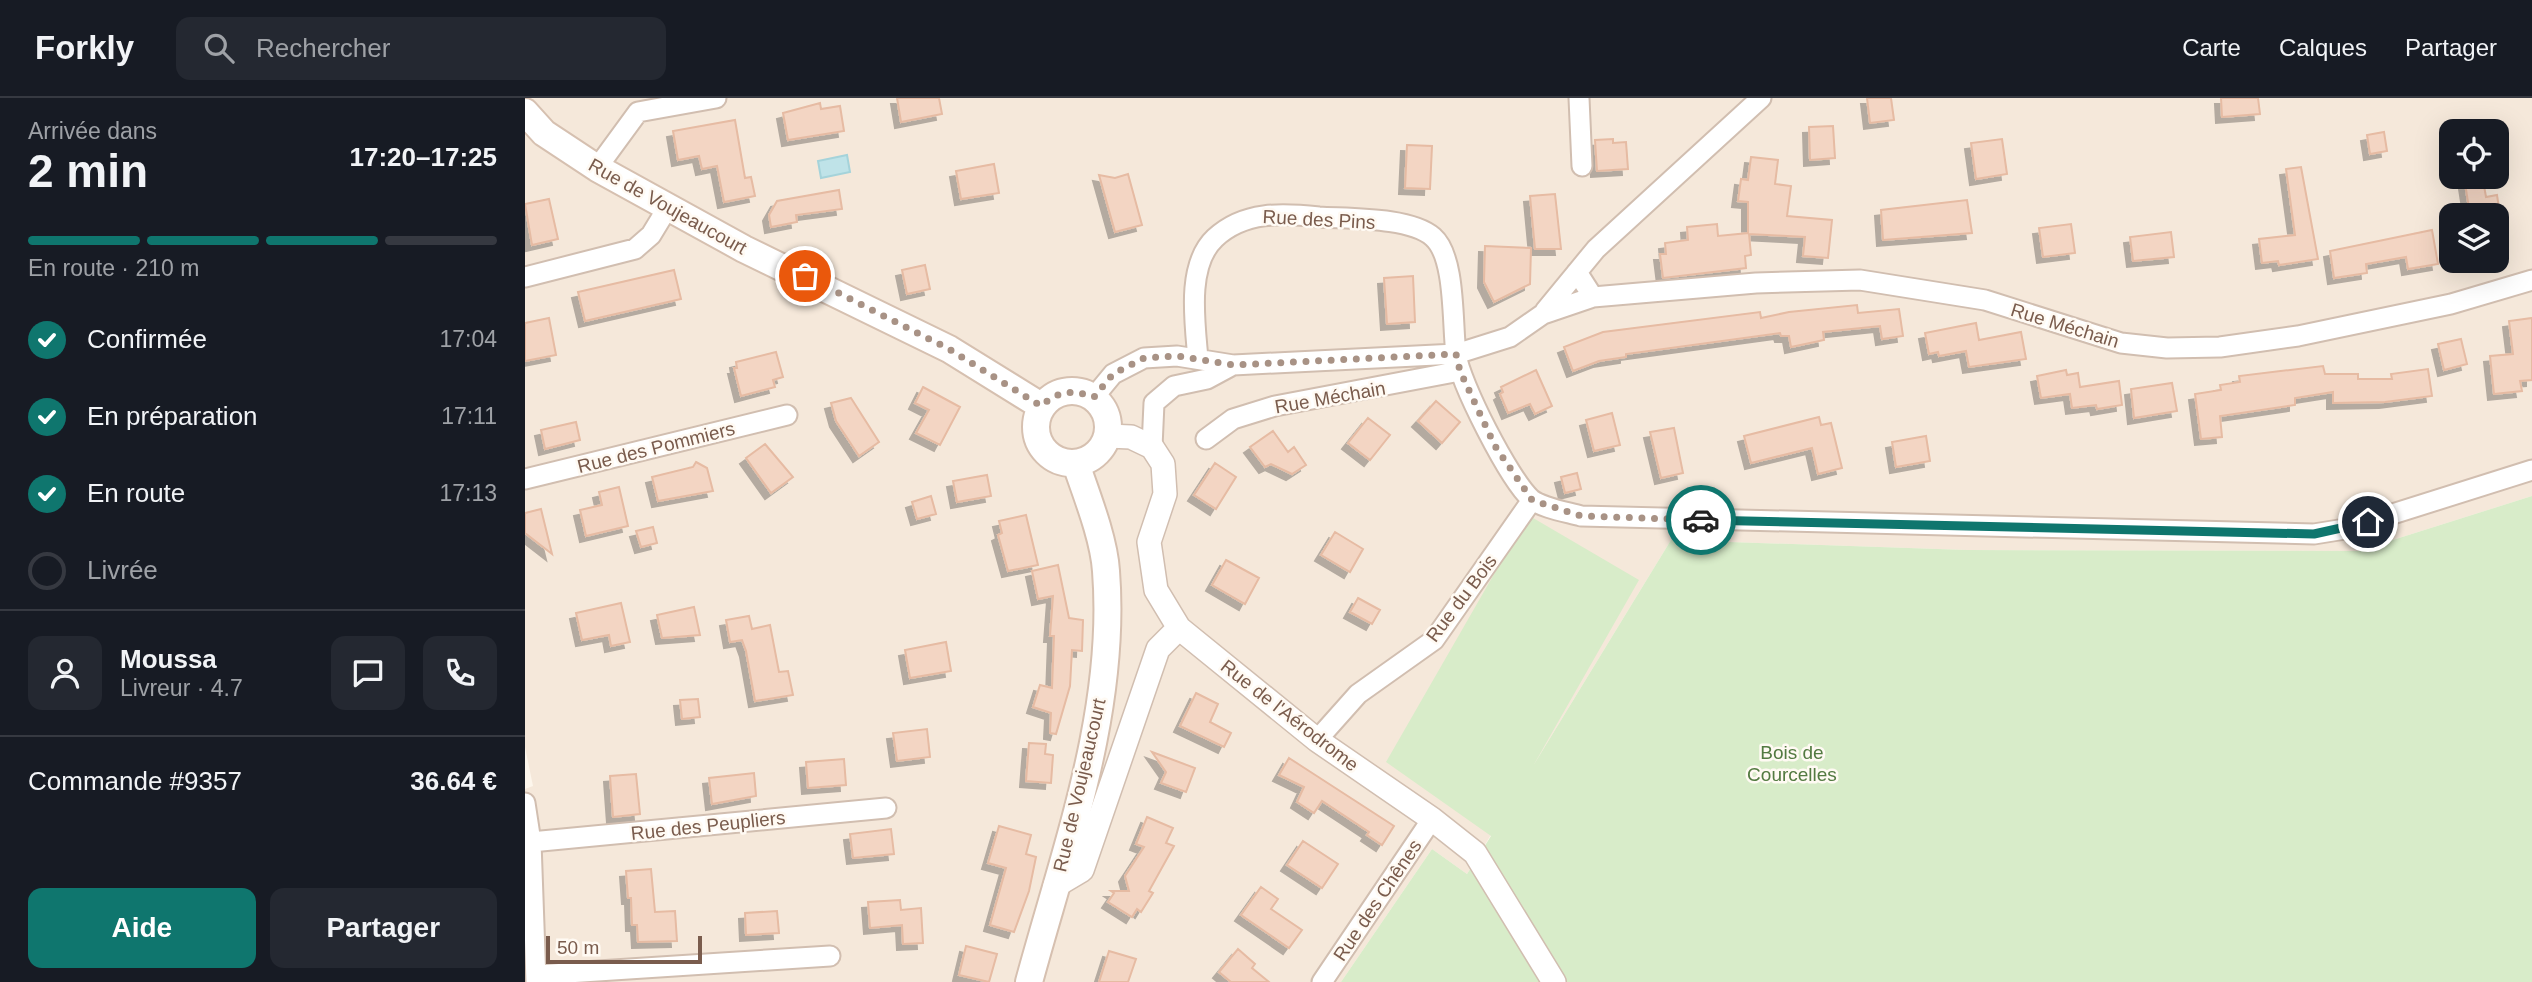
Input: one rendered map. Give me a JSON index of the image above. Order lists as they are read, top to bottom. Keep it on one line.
{"streets":{"main road":["Rue de Voujeaucourt"],"street":["Rue des Pins","Rue Méchain","Rue des Pommiers","Rue du Bois","Rue de l'Aérodrome","Rue des Peupliers","Rue des Chênes"]},"crossings":[["Rue de Voujeaucourt","Rue Méchain"],["Rue des Pins","Rue Méchain"],["Rue Méchain","Rue de l'Aérodrome"],["Rue du Bois","Rue de l'Aérodrome"],["Rue de l'Aérodrome","Rue des Chênes"]],"parks":["Bois de Courcelles"],"scale_bar":"50 m","page":{"header":"Forkly","search":"Rechercher","nav":["Carte","Calques","Partager"],"heading":["2 min","Arrivée dans","17:20–17:25"],"panel":["Moussa","Livreur · 4.7","Commande #9357","36.64 €"],"bar":"En route · 210 m","list":[["Confirmée","17:04"],["En préparation","17:11"],["En route","17:13"],"Livrée"],"buttons":["Aide","Partager"],"scale":"50 m"}}
